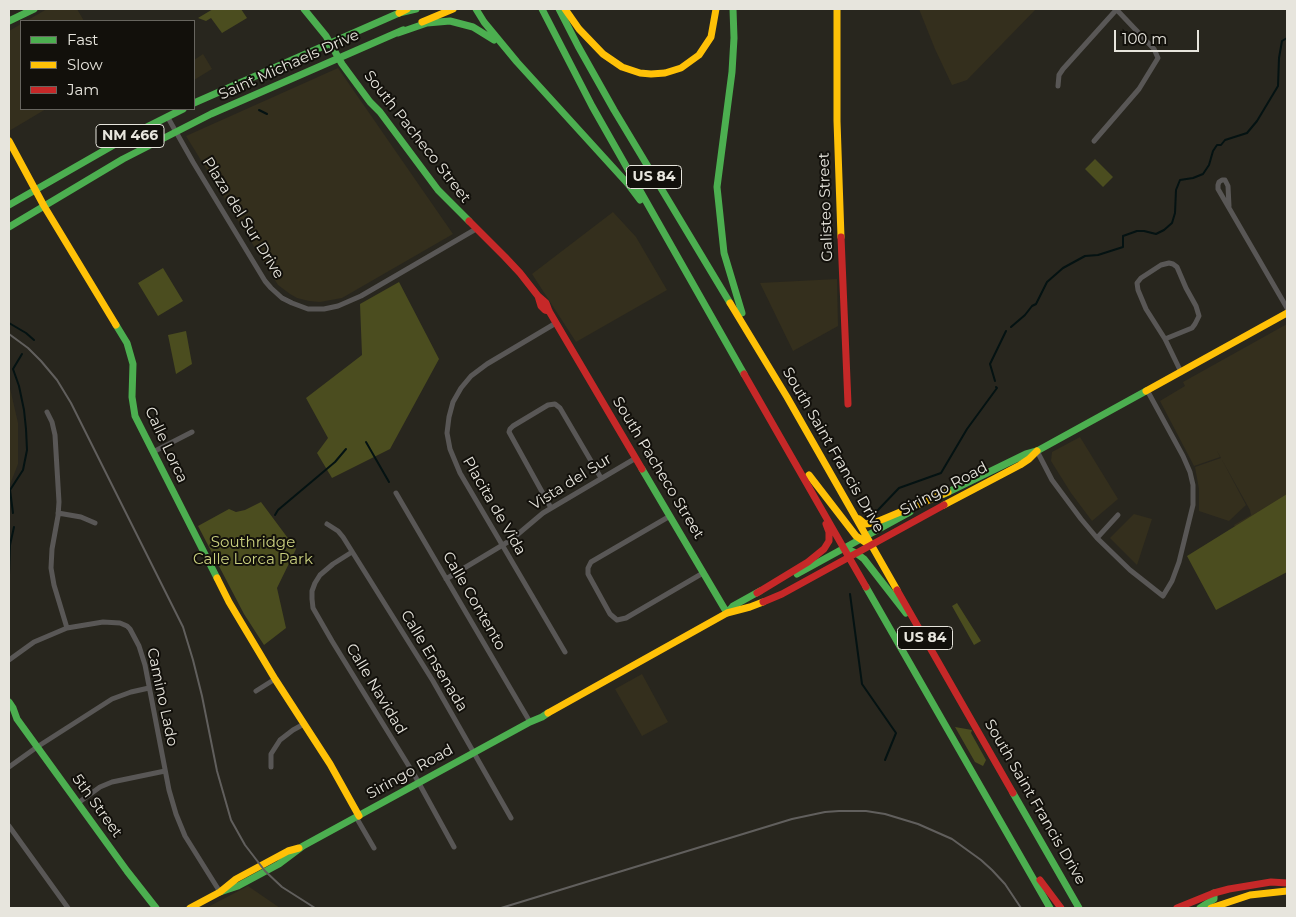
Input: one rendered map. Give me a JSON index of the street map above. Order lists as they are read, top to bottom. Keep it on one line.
{"streets":{"main road":["Saint Michaels Drive","NM 466","South Pacheco Street","US 84","Galisteo Street","Calle Lorca","South Saint Francis Drive","Siringo Road","5th Street"],"street":["Plaza del Sur Drive","Vista del Sur","Placita de Vida","Calle Contento","Calle Ensenada","Calle Navidad","Camino Lado"]},"crossings":[["Saint Michaels Drive","South Pacheco Street"],["Saint Michaels Drive","Plaza del Sur Drive"],["Saint Michaels Drive","Calle Lorca"],["NM 466","Plaza del Sur Drive"],["NM 466","Calle Lorca"],["South Pacheco Street","Plaza del Sur Drive"],["South Pacheco Street","Vista del Sur"],["South Pacheco Street","Siringo Road"],["South Pacheco Street","Placita de Vida"],["US 84","Siringo Road"],["Calle Lorca","Siringo Road"],["South Saint Francis Drive","Siringo Road"],["Vista del Sur","Placita de Vida"],["Vista del Sur","Calle Contento"],["Siringo Road","Calle Contento"],["Siringo Road","Calle Ensenada"],["Siringo Road","Calle Navidad"],["Siringo Road","Camino Lado"],["Calle Ensenada","Calle Navidad"]],"parks":["Southridge Calle Lorca Park"],"legend":["Fast","Slow","Jam"],"scale_bar":"100 m"}
